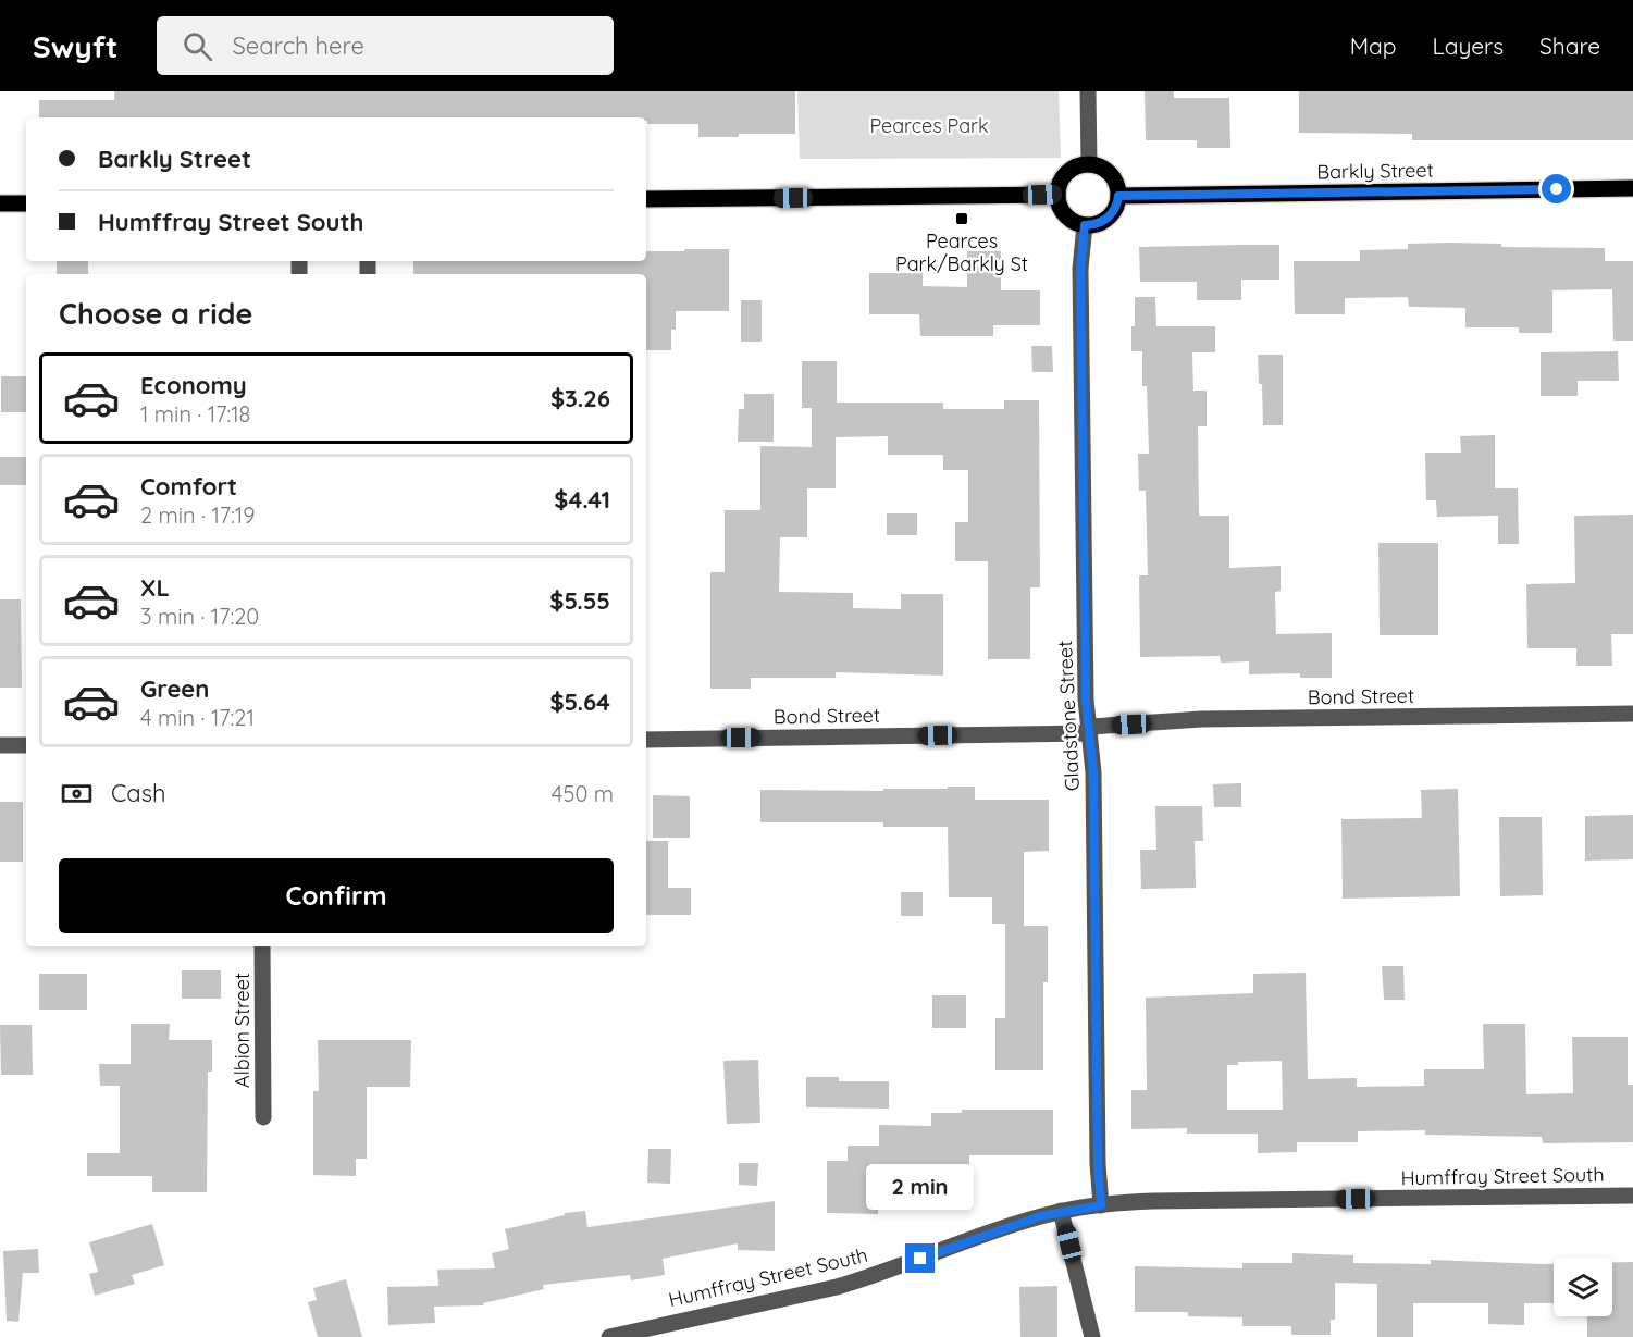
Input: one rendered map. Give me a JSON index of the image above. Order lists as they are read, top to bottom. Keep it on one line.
{"streets":{"main road":["Barkly Street"],"street":["Bond Street","Gladstone Street","Albion Street","Humffray Street South"]},"crossings":[["Barkly Street","Gladstone Street"],["Bond Street","Gladstone Street"],["Gladstone Street","Humffray Street South"]],"parks":["Pearces Park"],"places":{"transit":["Pearces Park/Barkly St"]},"page":{"header":"Swyft","search":"Search here","nav":["Map","Layers","Share"],"banner":["Barkly Street","Humffray Street South"],"heading":"Choose a ride","list":[{"name":"Economy","note":"1 min · 17:18","value":"$3.26"},{"name":"Comfort","note":"2 min · 17:19","value":"$4.41"},{"name":"XL","note":"3 min · 17:20","value":"$5.55"},{"name":"Green","note":"4 min · 17:21","value":"$5.64"}],"pay":["Cash","450 m"],"buttons":"Confirm","bubble":"2 min"}}
